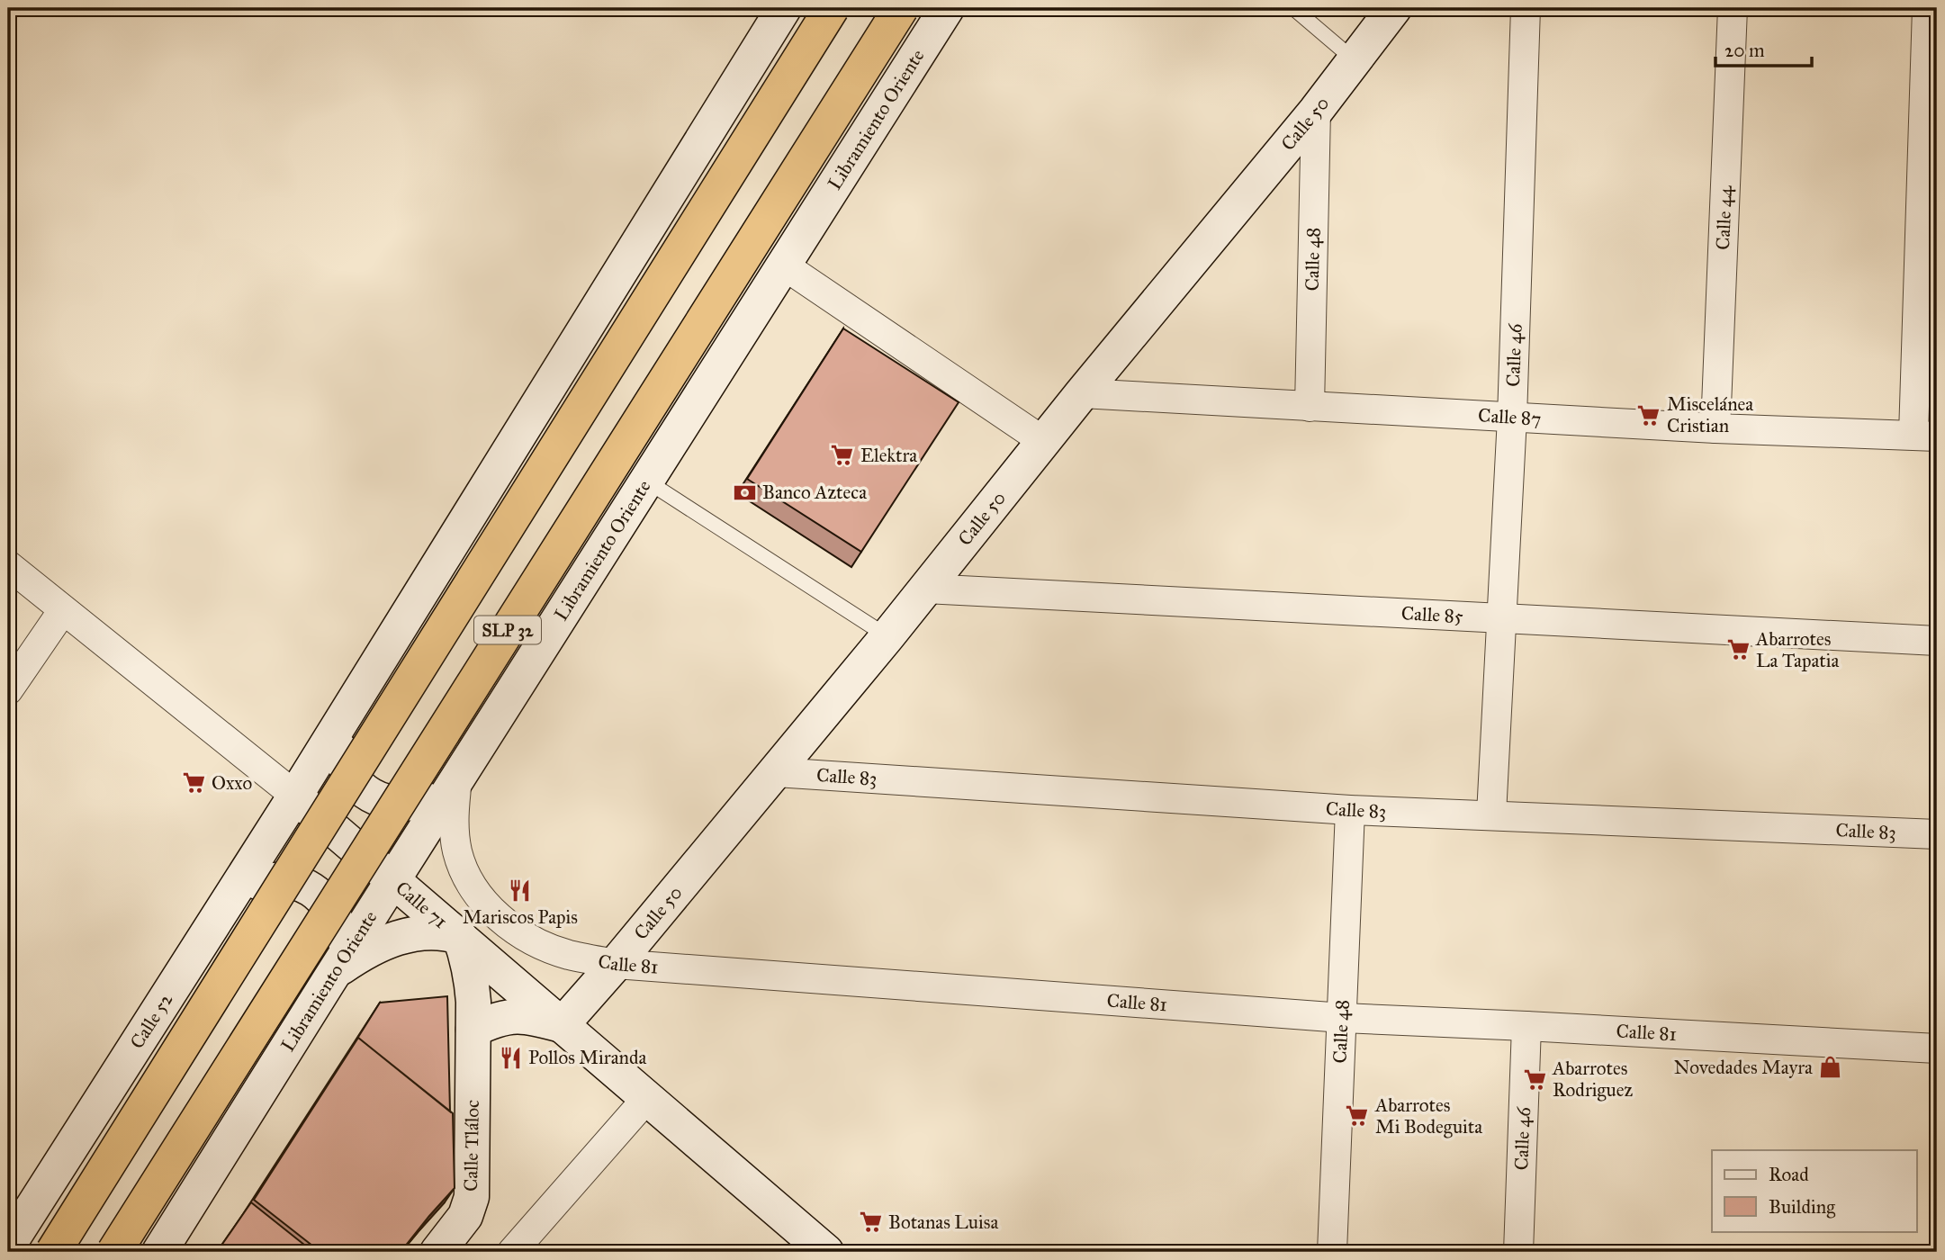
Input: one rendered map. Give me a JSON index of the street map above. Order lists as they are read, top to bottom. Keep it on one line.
{"streets":{"highway":["Libramiento Oriente","SLP 32"],"main road":["Calle 50","Calle 71","Calle 52","Calle Tláloc"],"street":["Calle 44","Calle 48","Calle 46","Calle 87","Calle 85","Calle 83","Calle 81"]},"crossings":[["Libramiento Oriente","Calle 71"],["Libramiento Oriente","Calle 81"],["Calle 50","Calle 48"],["Calle 50","Calle 87"],["Calle 50","Calle 85"],["Calle 50","Calle 83"],["Calle 50","Calle 71"],["Calle 50","Calle 81"],["Calle 44","Calle 87"],["Calle 48","Calle 87"],["Calle 48","Calle 83"],["Calle 48","Calle 81"],["Calle 46","Calle 87"],["Calle 46","Calle 85"],["Calle 46","Calle 83"],["Calle 46","Calle 81"],["Calle 71","Calle 52"],["Calle 71","Calle Tláloc"]],"places":{"supermarket":["Miscelánea Cristian","Elektra","Abarrotes La Tapatia","Oxxo","Abarrotes Rodriguez","Abarrotes Mi Bodeguita","Botanas Luisa"],"bank":["Banco Azteca"],"restaurant":["Mariscos Papis","Pollos Miranda"],"shop":["Novedades Mayra"]},"legend":["Road","Building"],"scale_bar":"20 m"}
